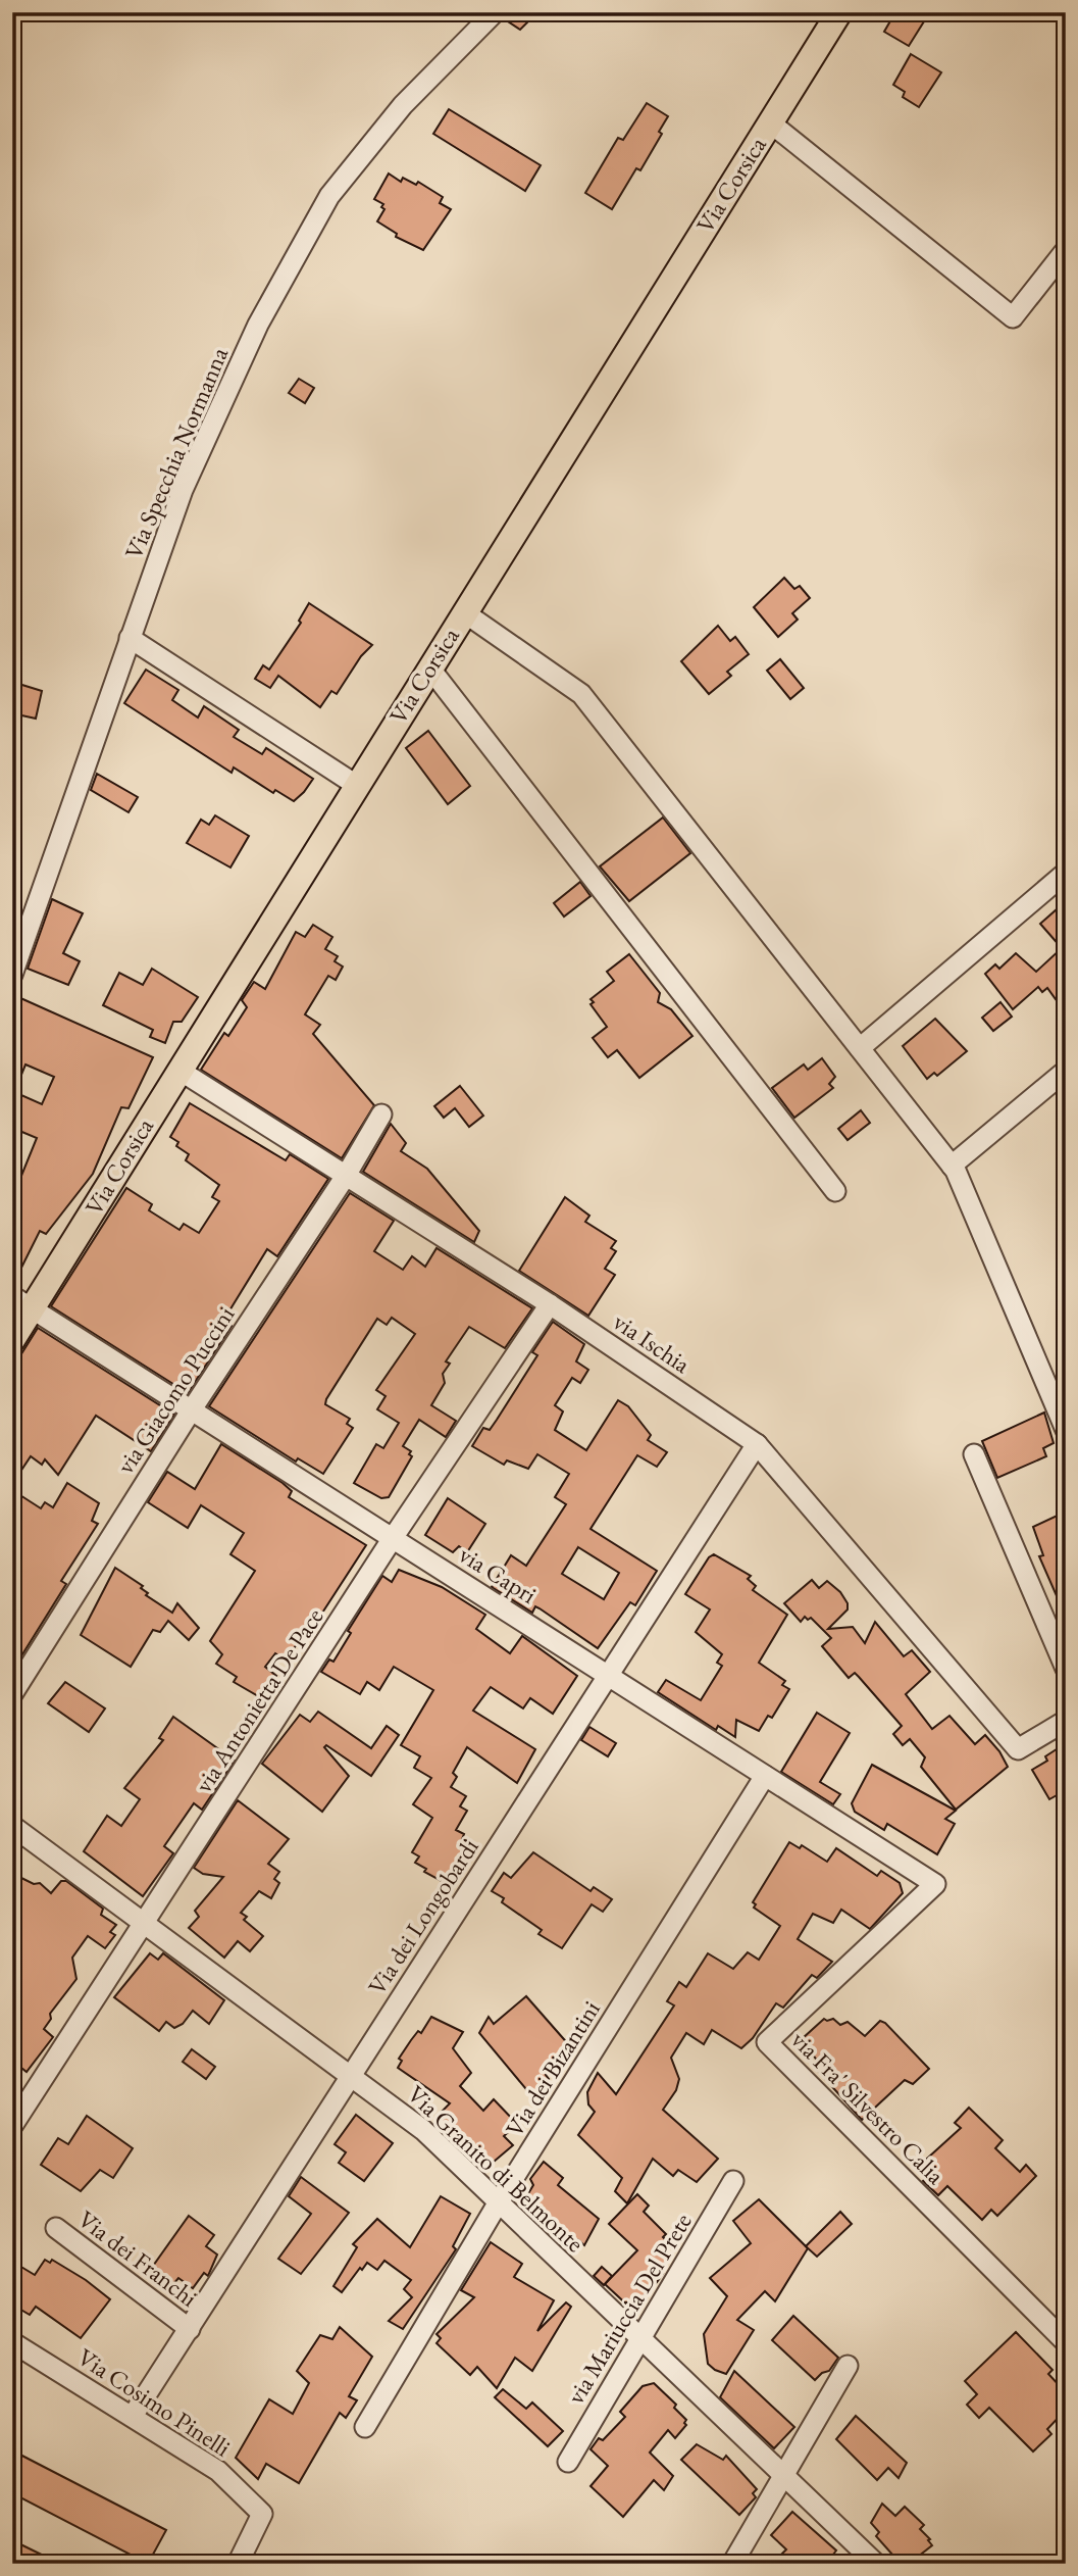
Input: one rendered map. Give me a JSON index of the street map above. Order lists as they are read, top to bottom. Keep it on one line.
{"streets":{"main road":["Via Corsica"],"street":["Via Specchia Normanna","via Ischia","via Giacomo Puccini","via Capri","via Antonietta De Pace","Via dei Longobardi","Via dei Bizantini","via Fra' Silvestro Calia","Via Granito di Belmonte","Via dei Franchi","via Mariuccia Del Prete","Via Cosimo Pinelli"]},"crossings":[["Via Corsica","via Ischia"],["Via Corsica","via Capri"],["via Ischia","via Giacomo Puccini"],["via Ischia","via Antonietta De Pace"],["via Ischia","Via dei Longobardi"],["via Giacomo Puccini","via Capri"],["via Capri","via Antonietta De Pace"],["via Capri","Via dei Longobardi"],["via Capri","Via dei Bizantini"],["via Capri","via Fra' Silvestro Calia"],["via Antonietta De Pace","Via Granito di Belmonte"],["Via dei Longobardi","Via Granito di Belmonte"],["Via dei Longobardi","Via dei Franchi"],["Via dei Longobardi","Via Cosimo Pinelli"],["Via dei Bizantini","Via Granito di Belmonte"],["Via Granito di Belmonte","via Mariuccia Del Prete"]]}
